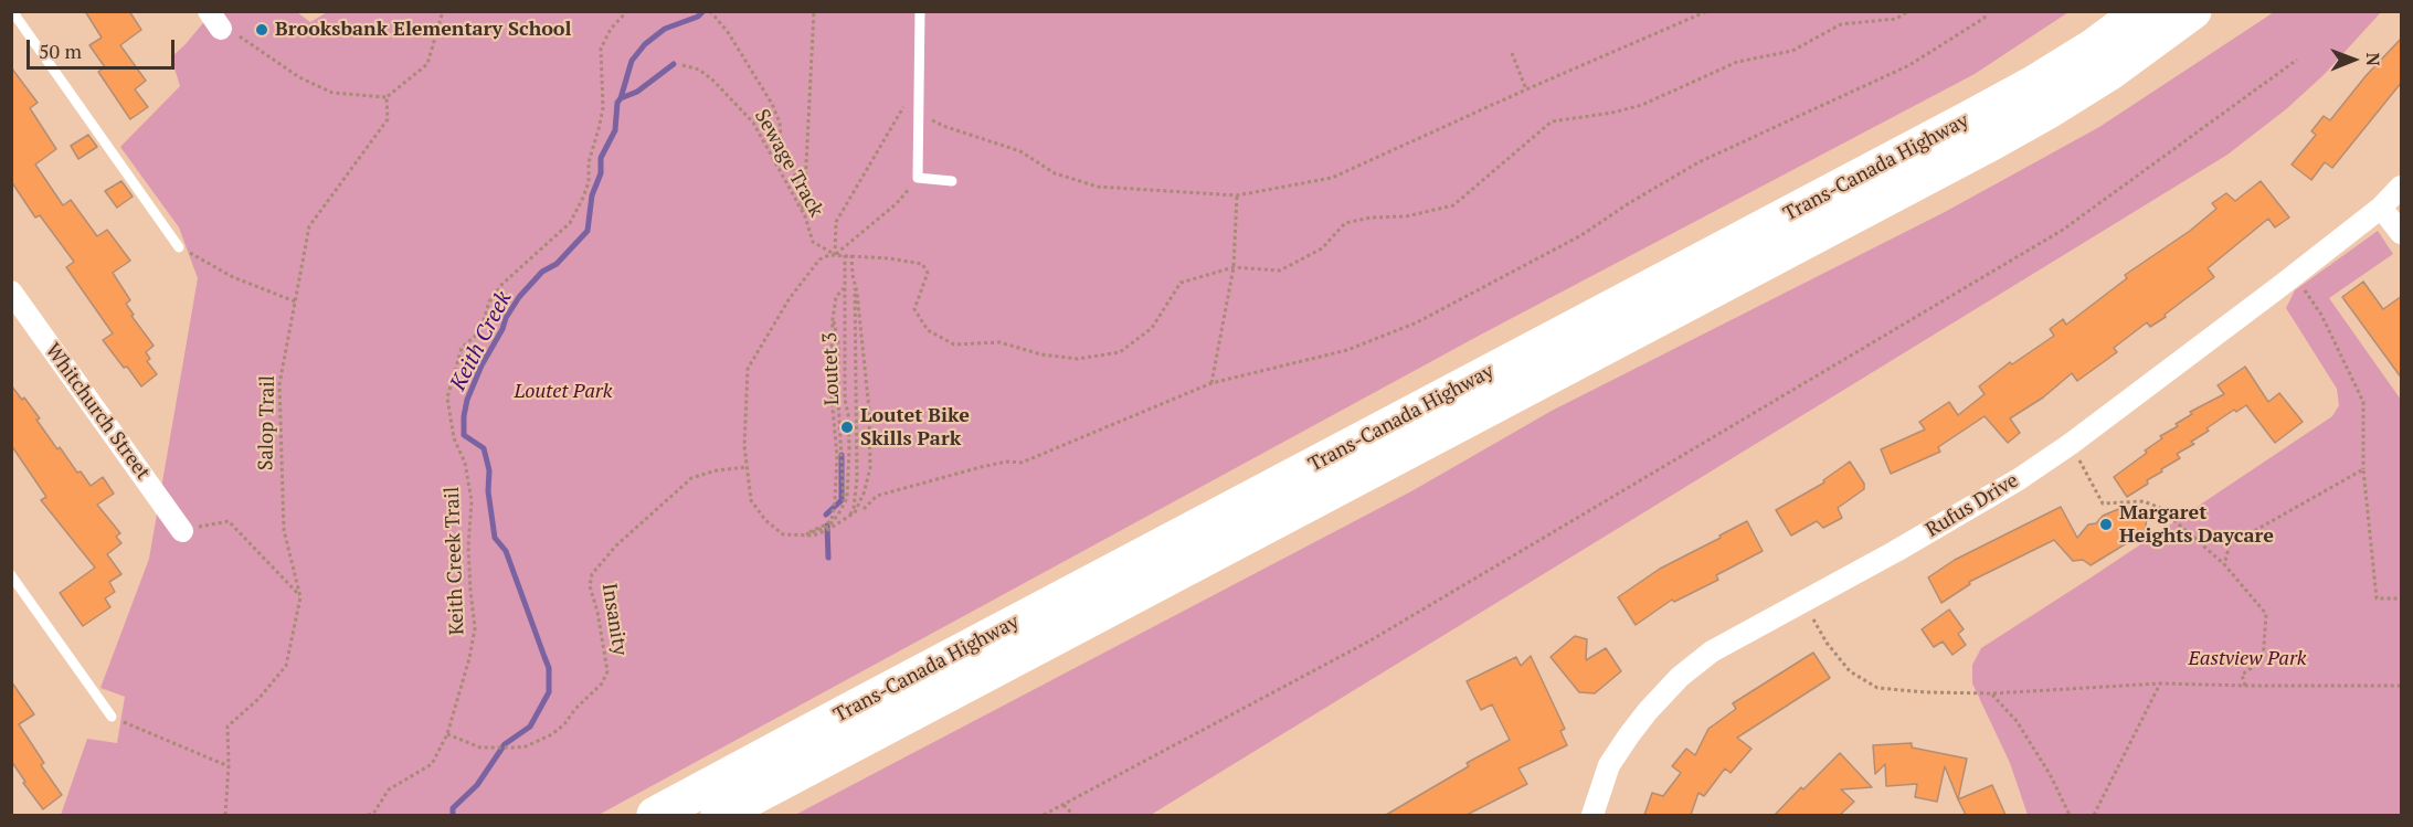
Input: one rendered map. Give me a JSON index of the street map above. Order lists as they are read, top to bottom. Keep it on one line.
{"streets":{"highway":["Trans-Canada Highway"],"street":["Whitchurch Street","Rufus Drive"],"path":["Sewage Track","Loutet 3","Salop Trail","Keith Creek Trail","Insanity"]},"crossings":[["Keith Creek Trail","Insanity"]],"water":["Keith Creek"],"parks":["Loutet Park","Eastview Park"],"places":["Brooksbank Elementary School","Loutet Bike Skills Park","Margaret Heights Daycare"],"scale_bar":"50 m","north":"right"}
